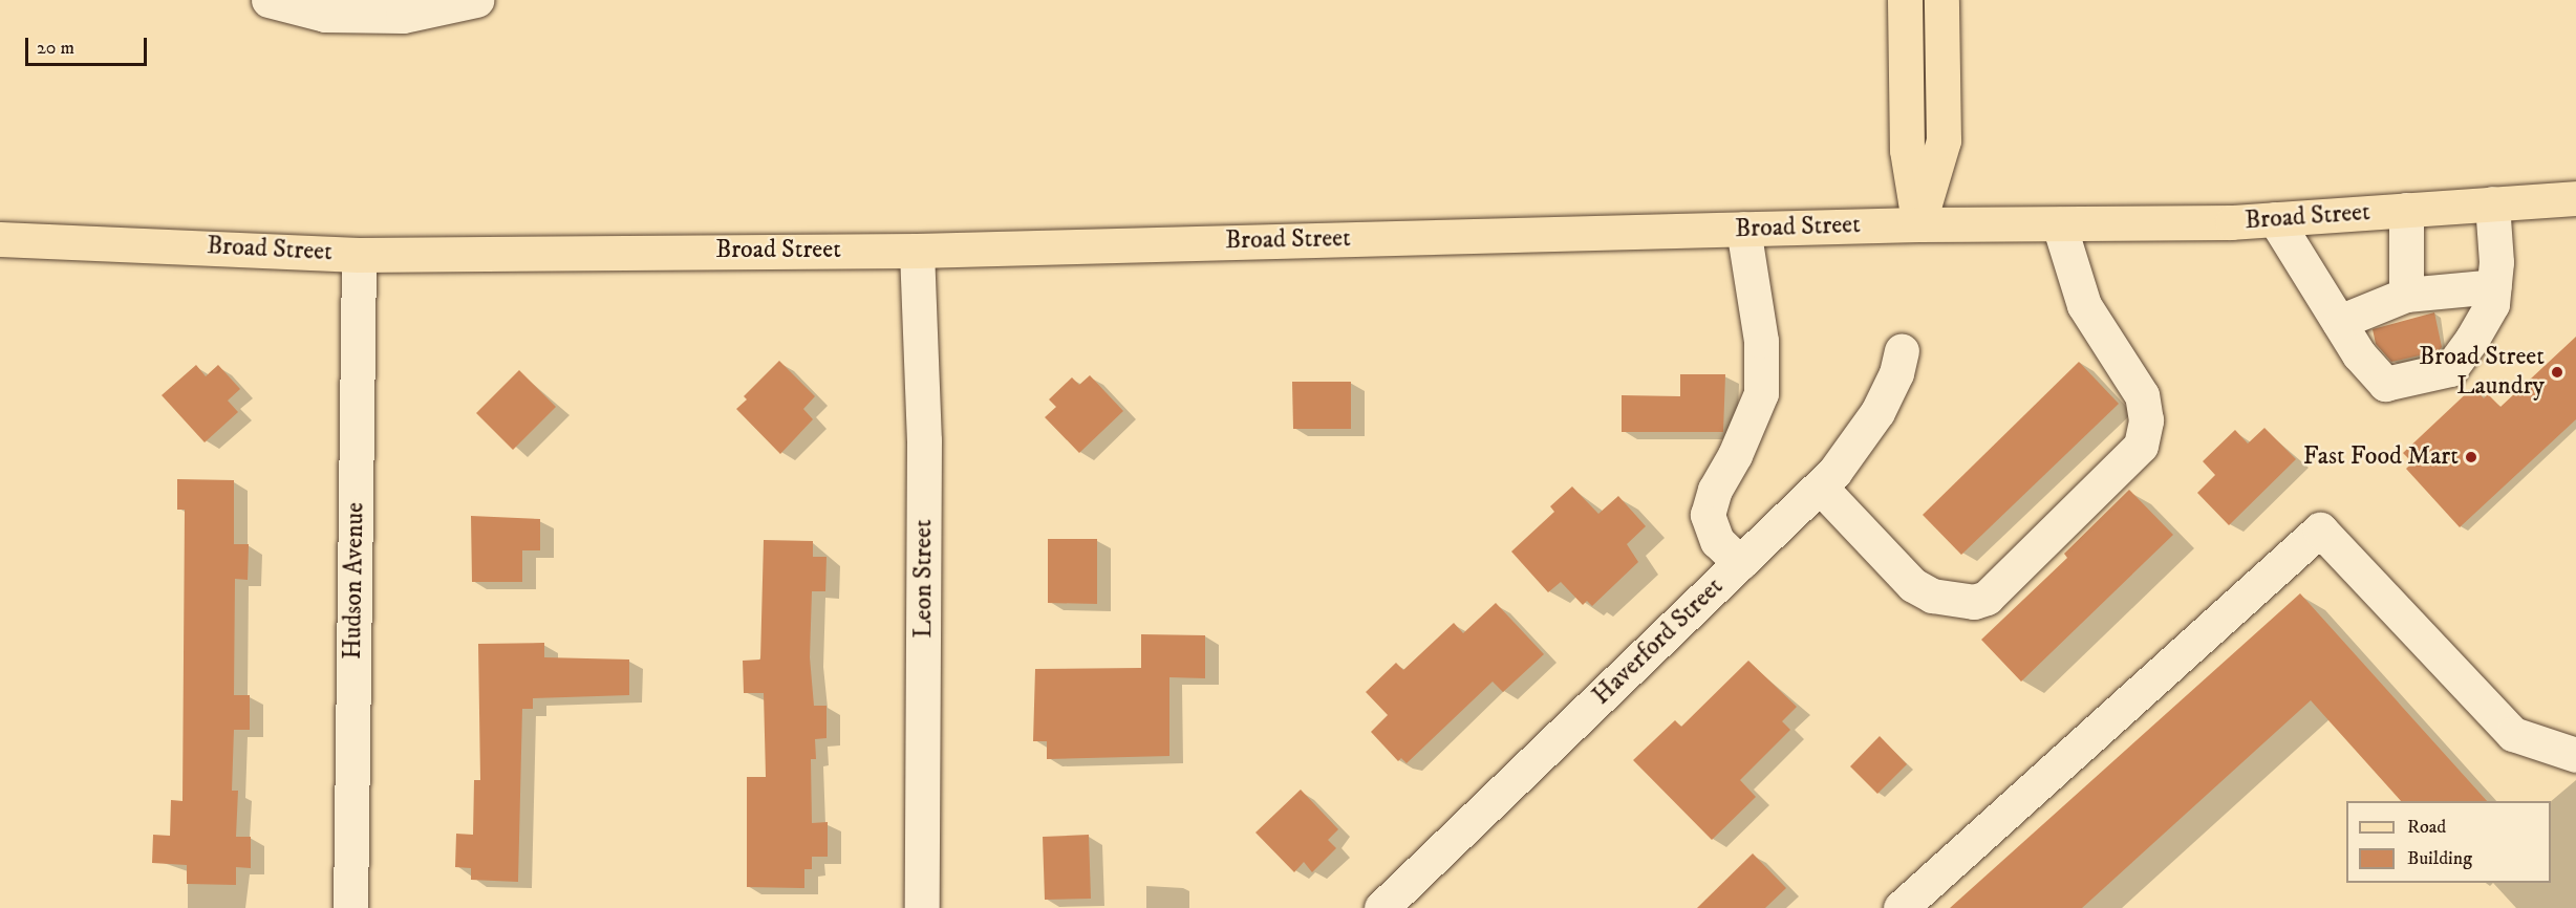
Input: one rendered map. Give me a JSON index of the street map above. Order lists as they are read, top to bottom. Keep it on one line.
{"streets":{"main road":["Broad Street"],"street":["Leon Street","Hudson Avenue","Haverford Street"]},"crossings":[["Broad Street","Leon Street"],["Broad Street","Hudson Avenue"]],"places":["Broad Street Laundry","Fast Food Mart"],"legend":["Road","Building"],"scale_bar":"20 m"}
